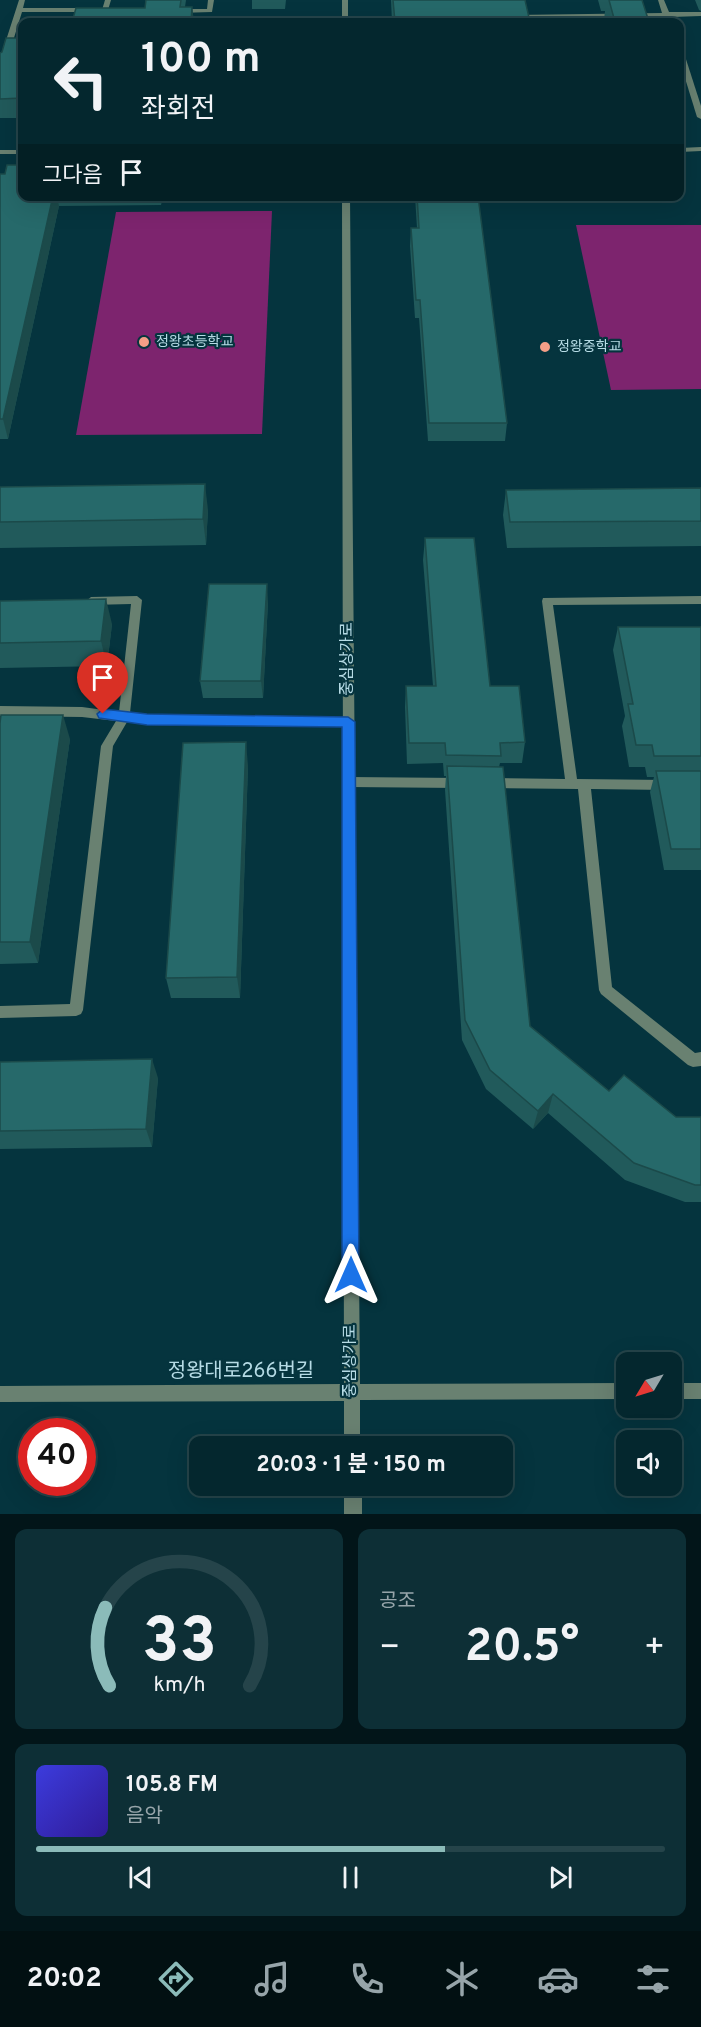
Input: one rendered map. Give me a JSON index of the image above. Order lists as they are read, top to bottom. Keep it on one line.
{"streets":{"street":["중심상가로","정왕대로266번길"]},"crossings":[["중심상가로","정왕대로266번길"]],"places":["정왕초등학교","정왕중학교"],"north":"bottom left","page":{"turn":["100 m","좌회전"],"then":"그다음","limit":"40","trip":"20:03 · 1 분 · 150 m","tile":"공조","heat":["−","20.5°","+"],"song":["105.8 FM","음악"],"tabs":"20:02","gauge":["33","km/h"]}}
